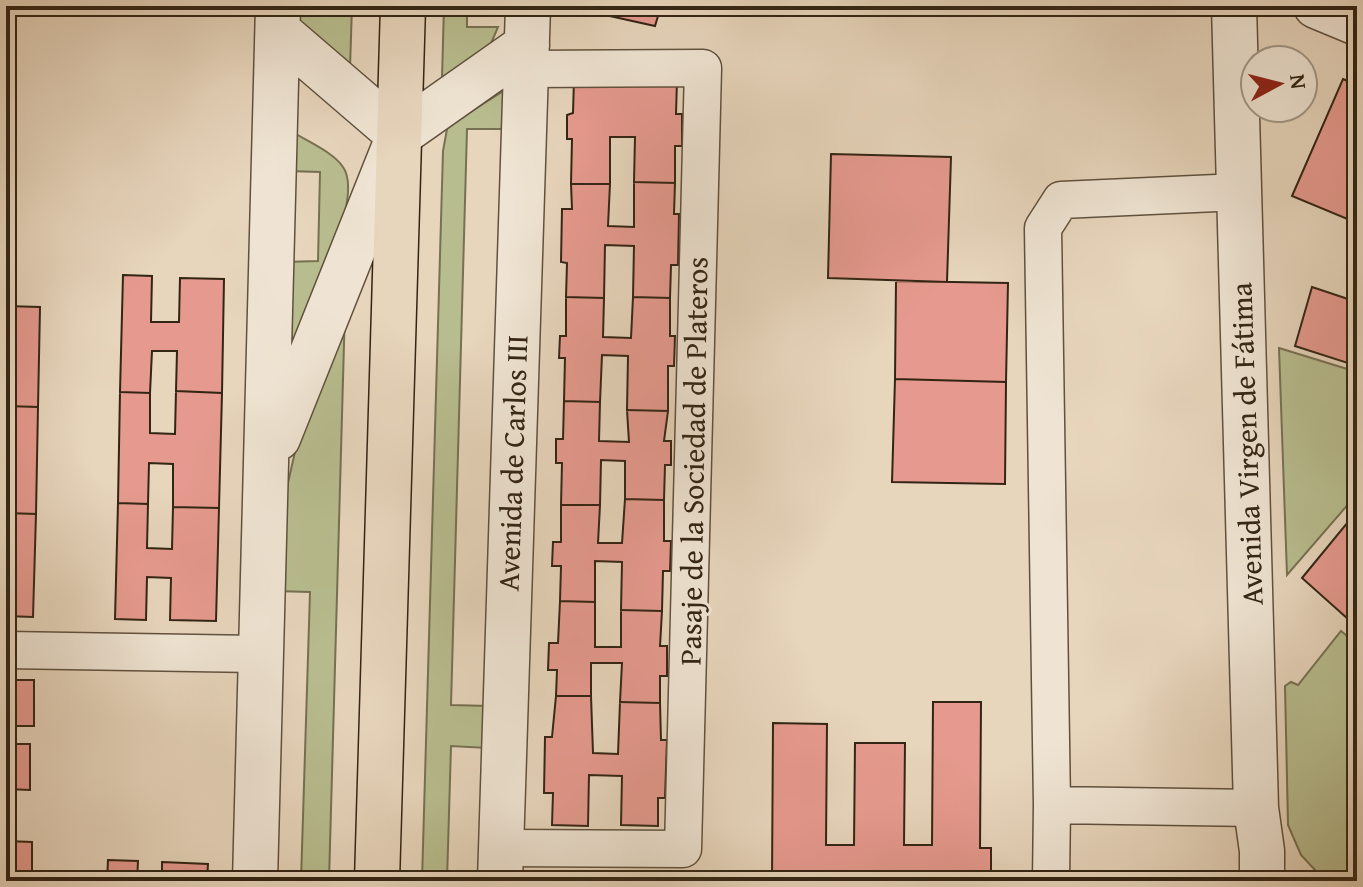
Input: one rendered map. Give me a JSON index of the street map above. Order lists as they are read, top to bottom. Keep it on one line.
{"streets":{"street":["Avenida Virgen de Fátima","Pasaje de la Sociedad de Plateros","Avenida de Carlos III"]},"crossings":[["Pasaje de la Sociedad de Plateros","Avenida de Carlos III"]],"north":"right"}
